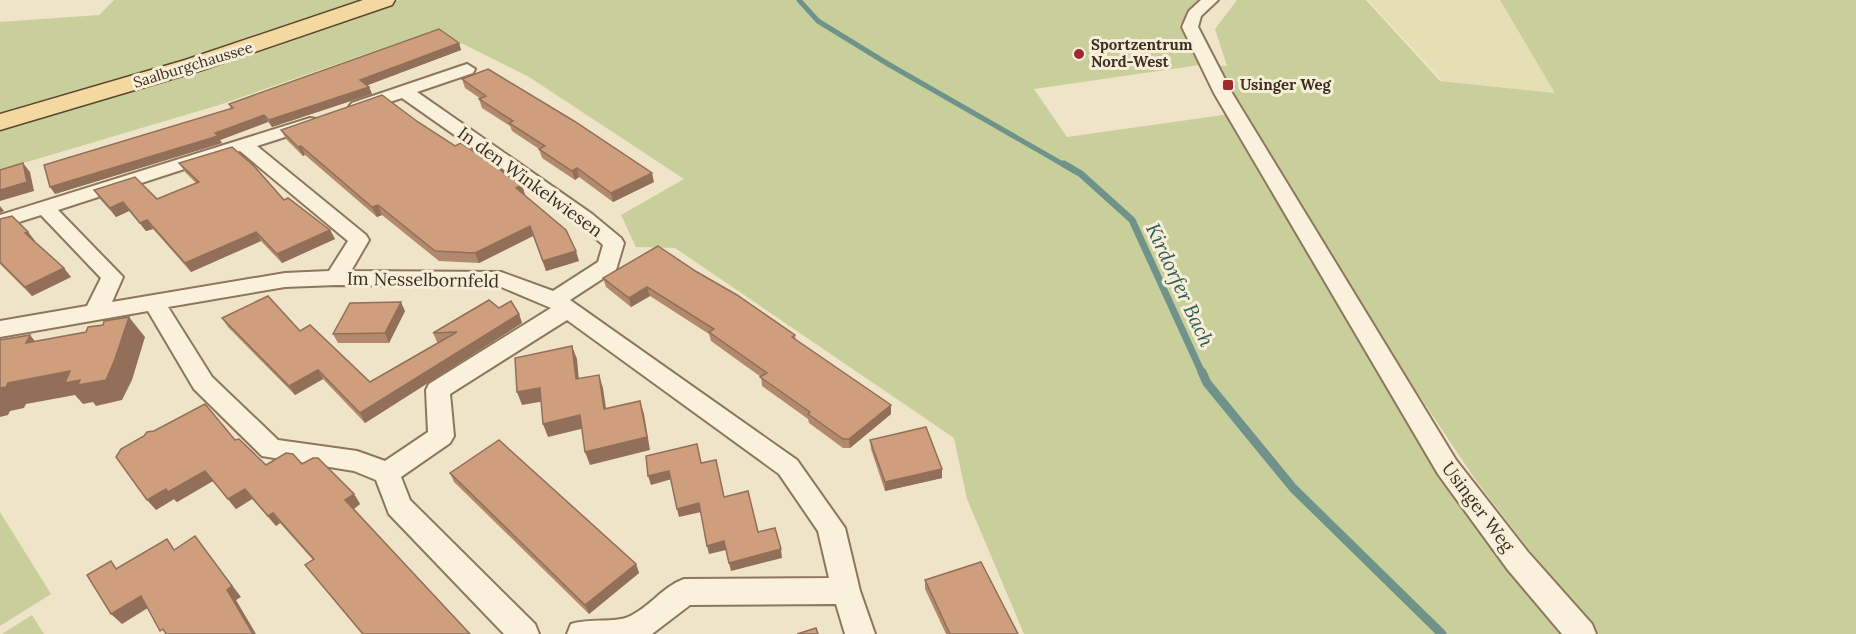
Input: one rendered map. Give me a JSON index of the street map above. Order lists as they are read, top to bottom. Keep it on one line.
{"streets":{"main road":["Saalburgchaussee"],"street":["In den Winkelwiesen","Im Nesselbornfeld","Usinger Weg"]},"crossings":[["In den Winkelwiesen","Im Nesselbornfeld"]],"water":["Kirdorfer Bach"],"places":{"other":["Sportzentrum Nord-West"],"transit":["Usinger Weg"]}}
